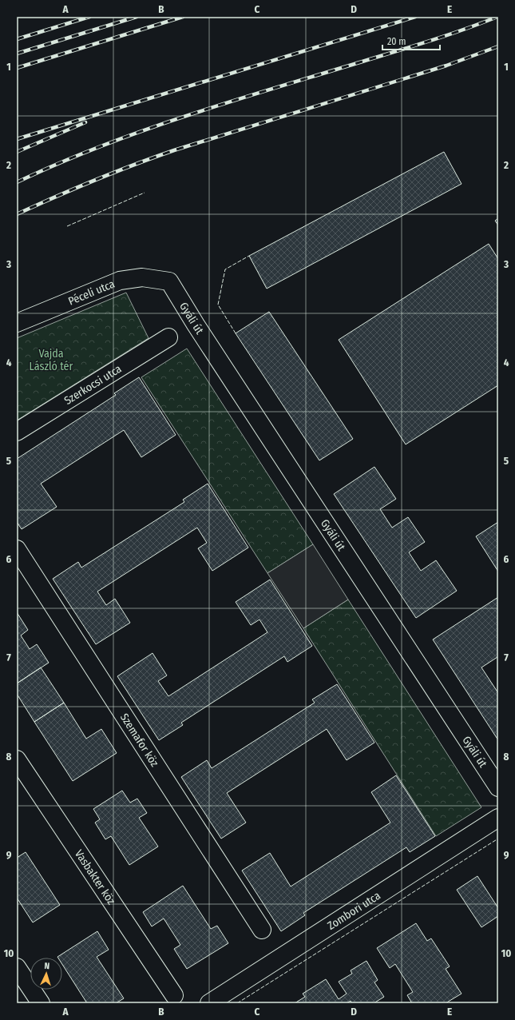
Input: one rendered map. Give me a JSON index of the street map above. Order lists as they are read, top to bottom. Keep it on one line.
{"streets":{"street":["Péceli utca","Gyáli út","Szerkocsi utca","Szemafor köz","Vasbakter köz","Zombori utca"]},"crossings":[["Péceli utca","Gyáli út"]],"parks":["Vajda László tér"],"scale_bar":"20 m","north":"top","grid":{"columns":["A","B","C","D","E"],"rows":["1","2","3","4","5","6","7","8","9","10"]}}
